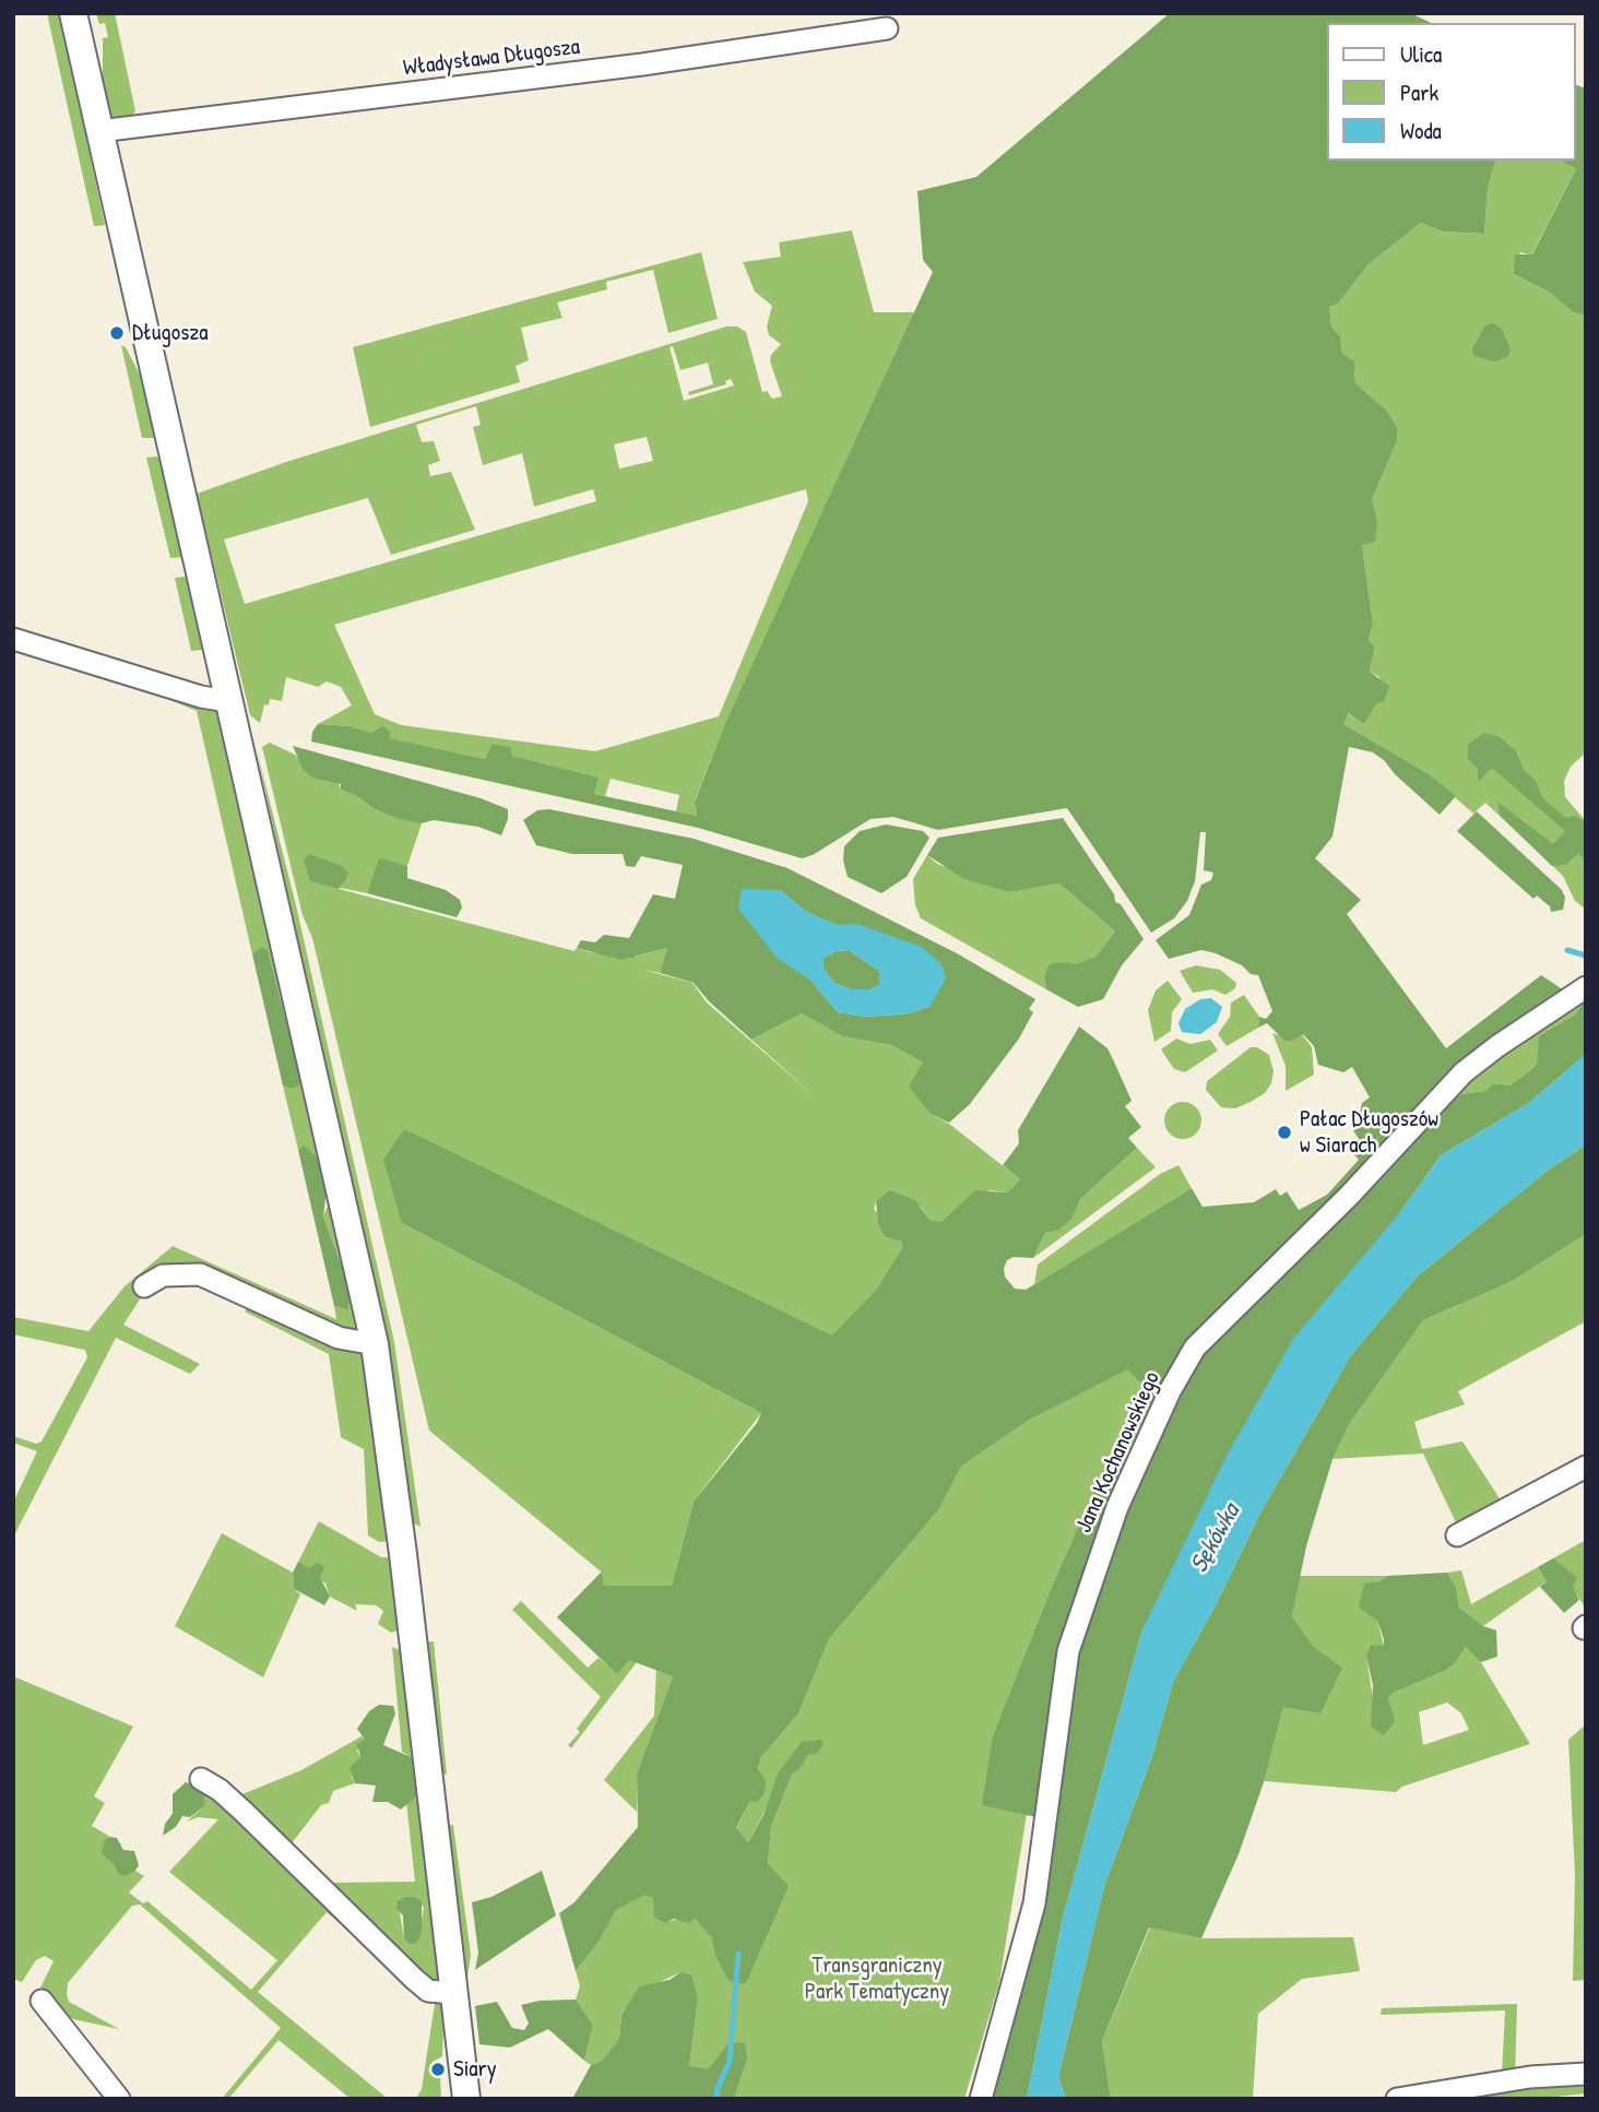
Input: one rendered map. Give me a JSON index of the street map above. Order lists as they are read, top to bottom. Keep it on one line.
{"streets":{"street":["Władysława Długosza","Jana Kochanowskiego"]},"water":["Sękówka"],"parks":["Transgraniczny Park Tematyczny"],"places":["Długosza","Pałac Długoszów w Siarach","Siary"],"legend":["Ulica","Park","Woda"]}
